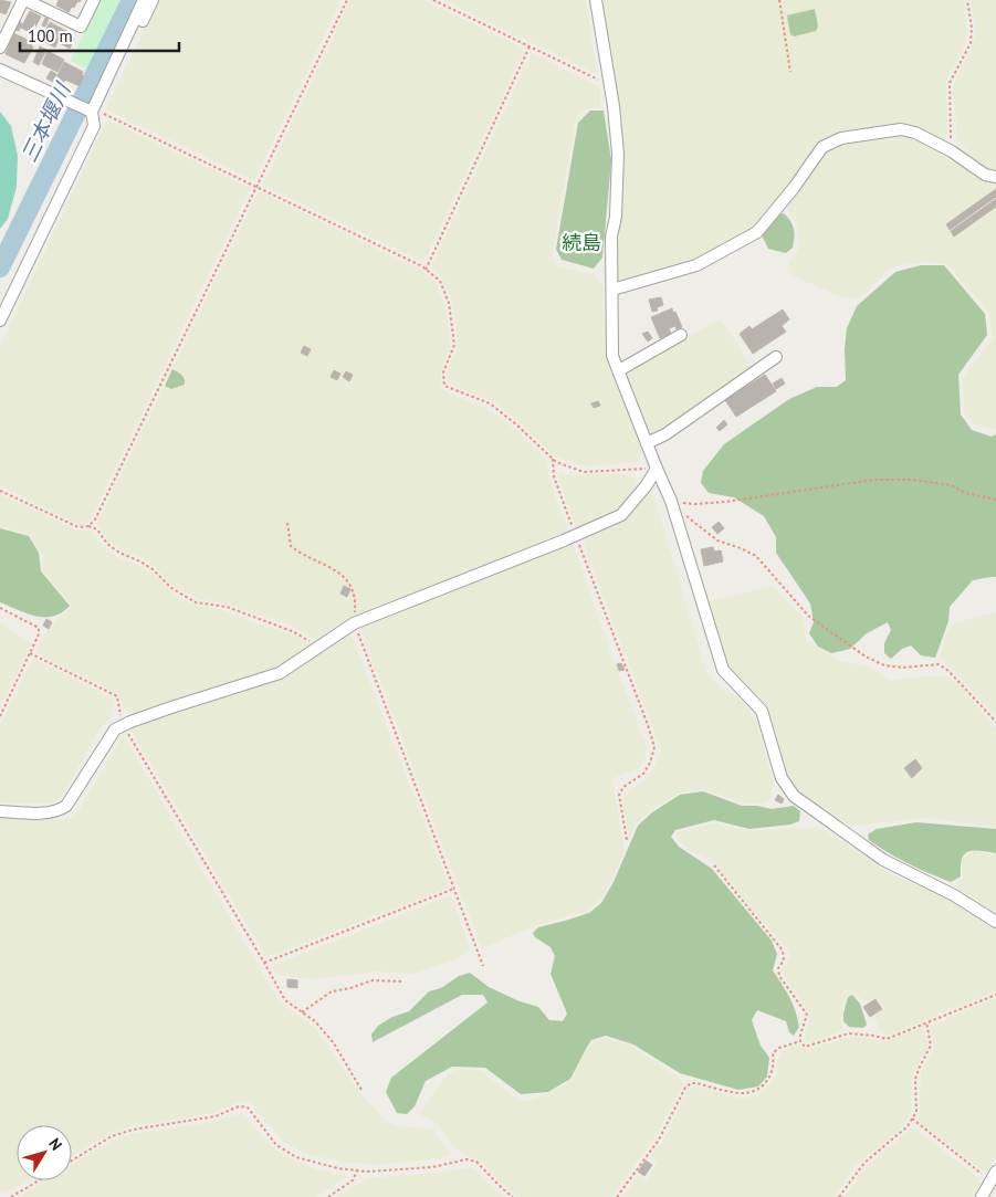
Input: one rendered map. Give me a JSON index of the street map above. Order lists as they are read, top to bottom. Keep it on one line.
{"water":["三本堰川"],"parks":["続島"],"scale_bar":"100 m","north":"top right"}
